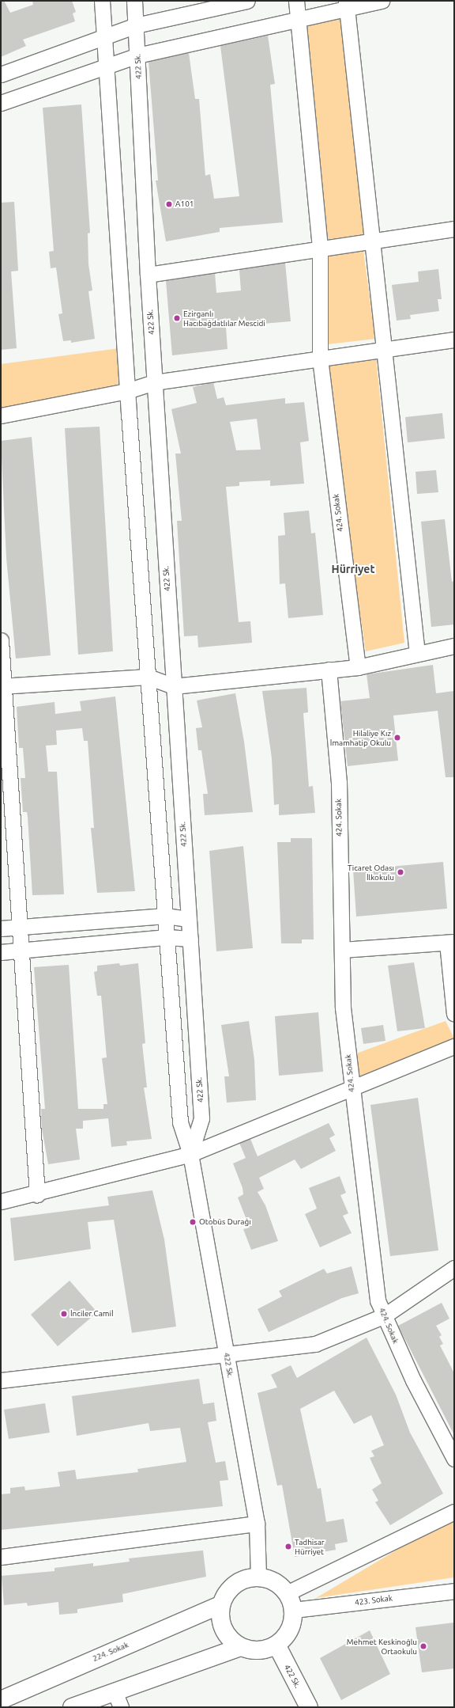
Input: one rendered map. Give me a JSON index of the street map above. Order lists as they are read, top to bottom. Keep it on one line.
{"streets":{"street":["422 Sk.","424. Sokak","423. Sokak","224. Sokak"]},"crossings":[["422 Sk.","423. Sokak"],["422 Sk.","224. Sokak"],["423. Sokak","224. Sokak"]],"districts":["Hürriyet"],"places":["A101","Ezirganlı Hacıbağdatlılar Mescidi","Hilaliye Kız İmamhatip Okulu","Ticaret Odası İlkokulu","Otobüs Durağı","İnciler Camiİ","Tadhisar Hürriyet","Mehmet Keskinoğlu Ortaokulu"]}
